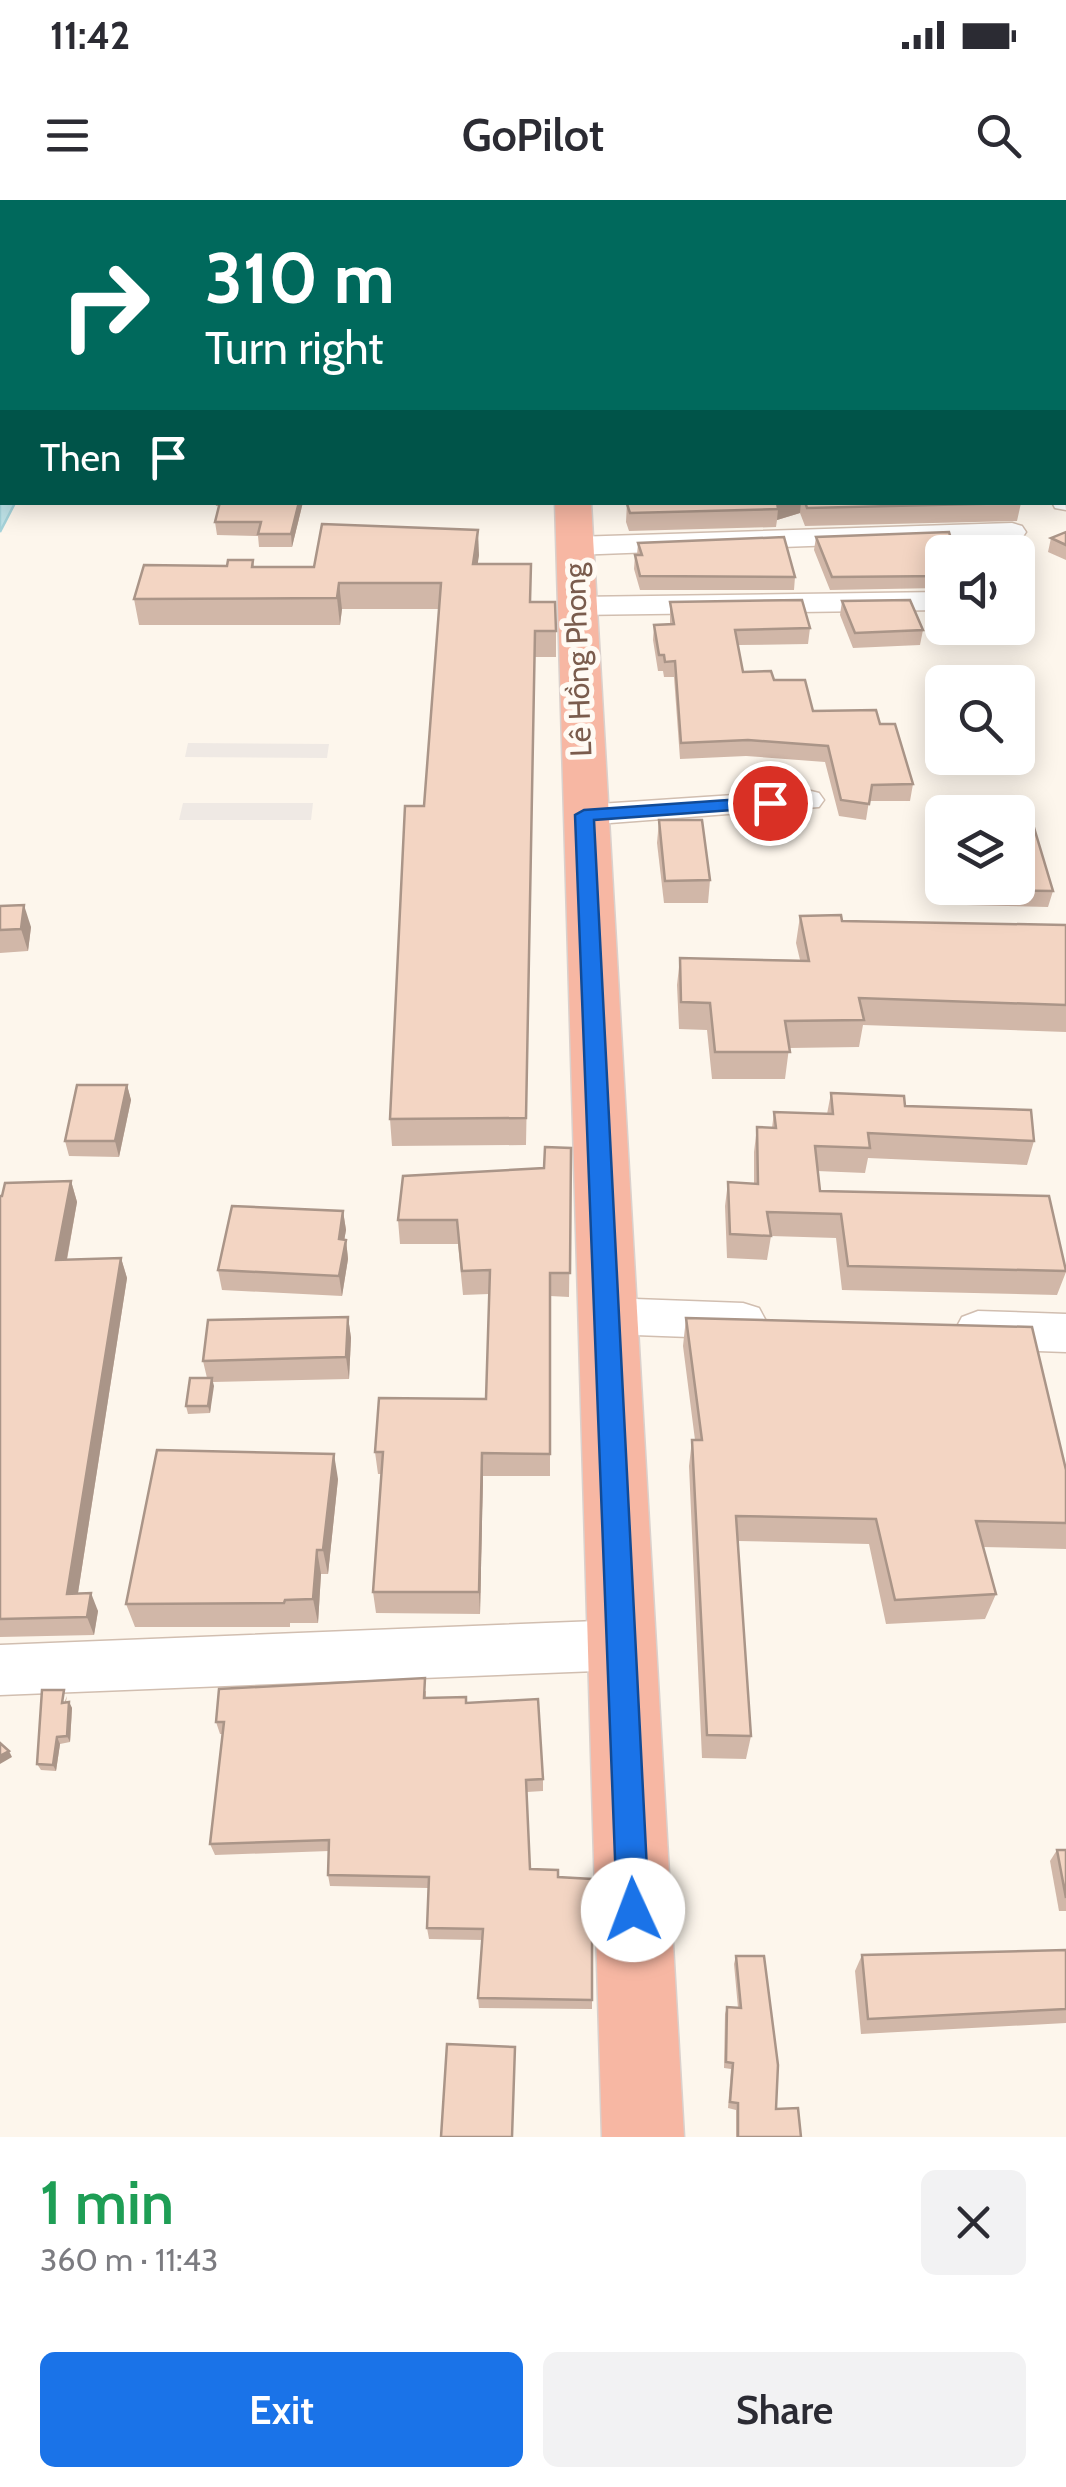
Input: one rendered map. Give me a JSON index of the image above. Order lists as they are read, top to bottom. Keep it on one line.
{"streets":{"highway":["Lê Hồng Phong"]},"page":{"status":"11:42","header":"GoPilot","turn":["310 m","Turn right"],"then":"Then","heading":["1 min","360 m · 11:43"],"buttons":["Exit","Share"]}}
